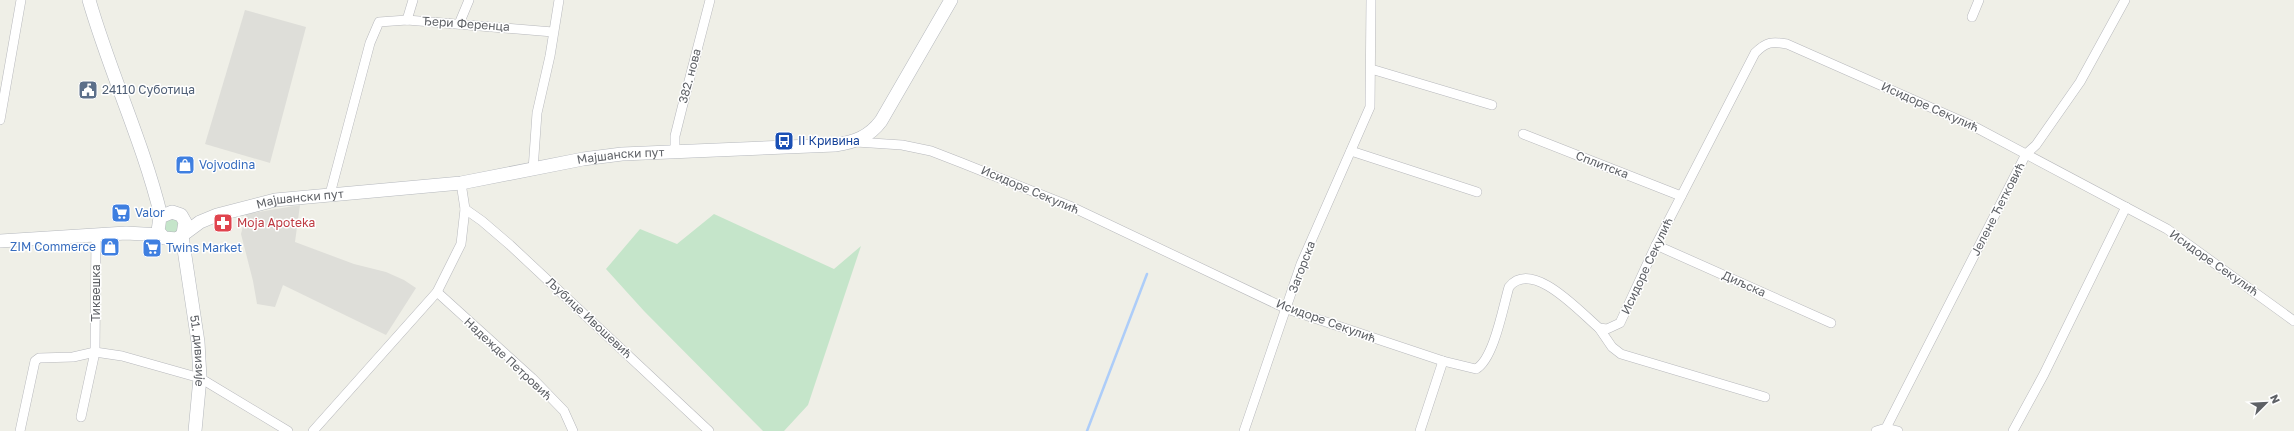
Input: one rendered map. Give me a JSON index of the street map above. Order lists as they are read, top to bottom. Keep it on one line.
{"streets":{"street":["Ђери Ференца","382. нова","Исидоре Секулић","Мајшански пут","Сплитска","Јелене Ћетковић","Загорска","Диљска","Тиквешка","Љубице Ивошевић","51. дивизије","Надежде Петровић"]},"crossings":[["Ђери Ференца","Мајшански пут"],["382. нова","Мајшански пут"],["Исидоре Секулић","Мајшански пут"],["Исидоре Секулић","Сплитска"],["Исидоре Секулић","Јелене Ћетковић"],["Исидоре Секулић","Загорска"],["Исидоре Секулић","Диљска"],["Мајшански пут","51. дивизије"]],"places":{"public building":["24110 Суботица"],"bus stop":["II Кривина"],"shop":["Vojvodina","ZIM Commerce"],"supermarket":["Valor","Twins Market"],"pharmacy":["Moja Apoteka"]},"north":"top right"}
